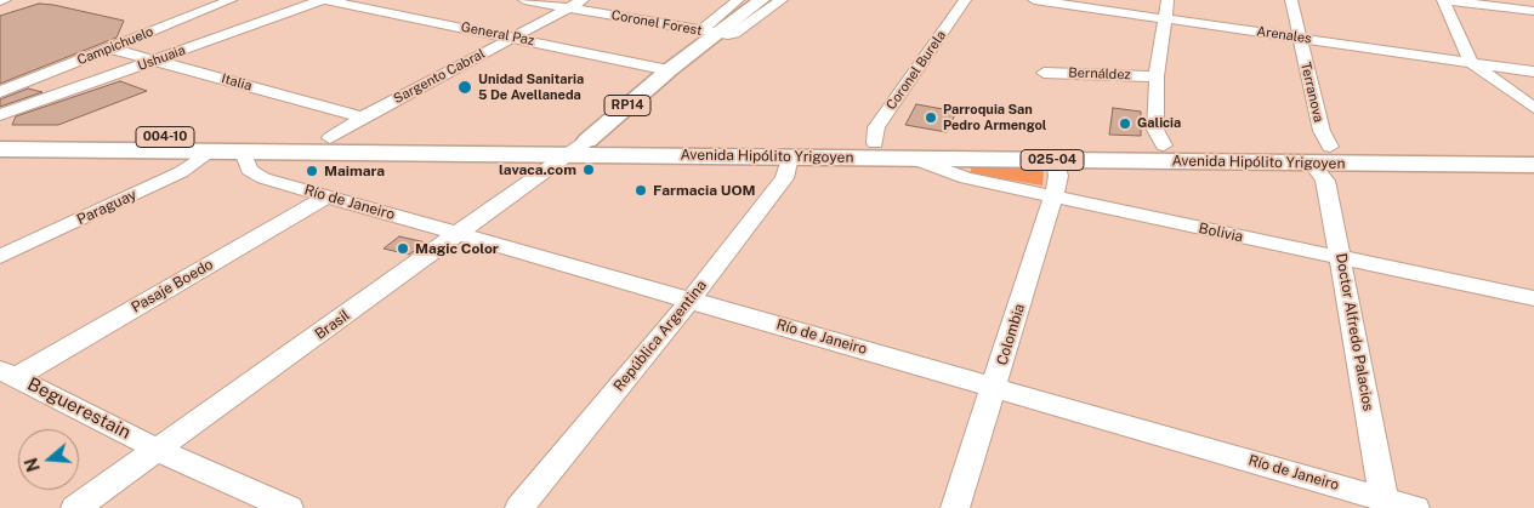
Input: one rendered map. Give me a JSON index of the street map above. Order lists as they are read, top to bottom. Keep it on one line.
{"streets":{"main road":["RP14","004-10","Avenida Hipólito Yrigoyen","025-04"],"street":["Coronel Forest","General Paz","Arenales","Campichuelo","Ushuaia","Coronel Burela","Bernáldez","Sargento Cabral","Italia","Terranova","Río de Janeiro","Paraguay","Bolivia","Pasaje Boedo","Brasil","Doctor Alfredo Palacios","Colombia","República Argentina","Beguerestain"]},"crossings":[["Coronel Forest","Sargento Cabral"],["Coronel Forest","RP14"],["General Paz","Ushuaia"],["General Paz","Sargento Cabral"],["General Paz","RP14"],["Arenales","Terranova"],["Campichuelo","Italia"],["Ushuaia","Italia"],["Coronel Burela","Avenida Hipólito Yrigoyen"],["Sargento Cabral","Italia"],["Sargento Cabral","Avenida Hipólito Yrigoyen"],["Terranova","Avenida Hipólito Yrigoyen"],["RP14","Avenida Hipólito Yrigoyen"],["RP14","Brasil"],["Avenida Hipólito Yrigoyen","Río de Janeiro"],["Avenida Hipólito Yrigoyen","Paraguay"],["Avenida Hipólito Yrigoyen","Bolivia"],["Avenida Hipólito Yrigoyen","Brasil"],["Avenida Hipólito Yrigoyen","Doctor Alfredo Palacios"],["Avenida Hipólito Yrigoyen","Colombia"],["Avenida Hipólito Yrigoyen","República Argentina"],["Río de Janeiro","Pasaje Boedo"],["Río de Janeiro","Brasil"],["Río de Janeiro","Doctor Alfredo Palacios"],["Río de Janeiro","Colombia"],["Río de Janeiro","República Argentina"],["Bolivia","Doctor Alfredo Palacios"],["Bolivia","Colombia"],["Pasaje Boedo","Beguerestain"],["Brasil","Beguerestain"]],"places":["Unidad Sanitaria 5 De Avellaneda","Parroquia San Pedro Armengol","Galicia","lavaca.com","Maimara","Farmacia UOM","Magic Color"],"north":"left"}
